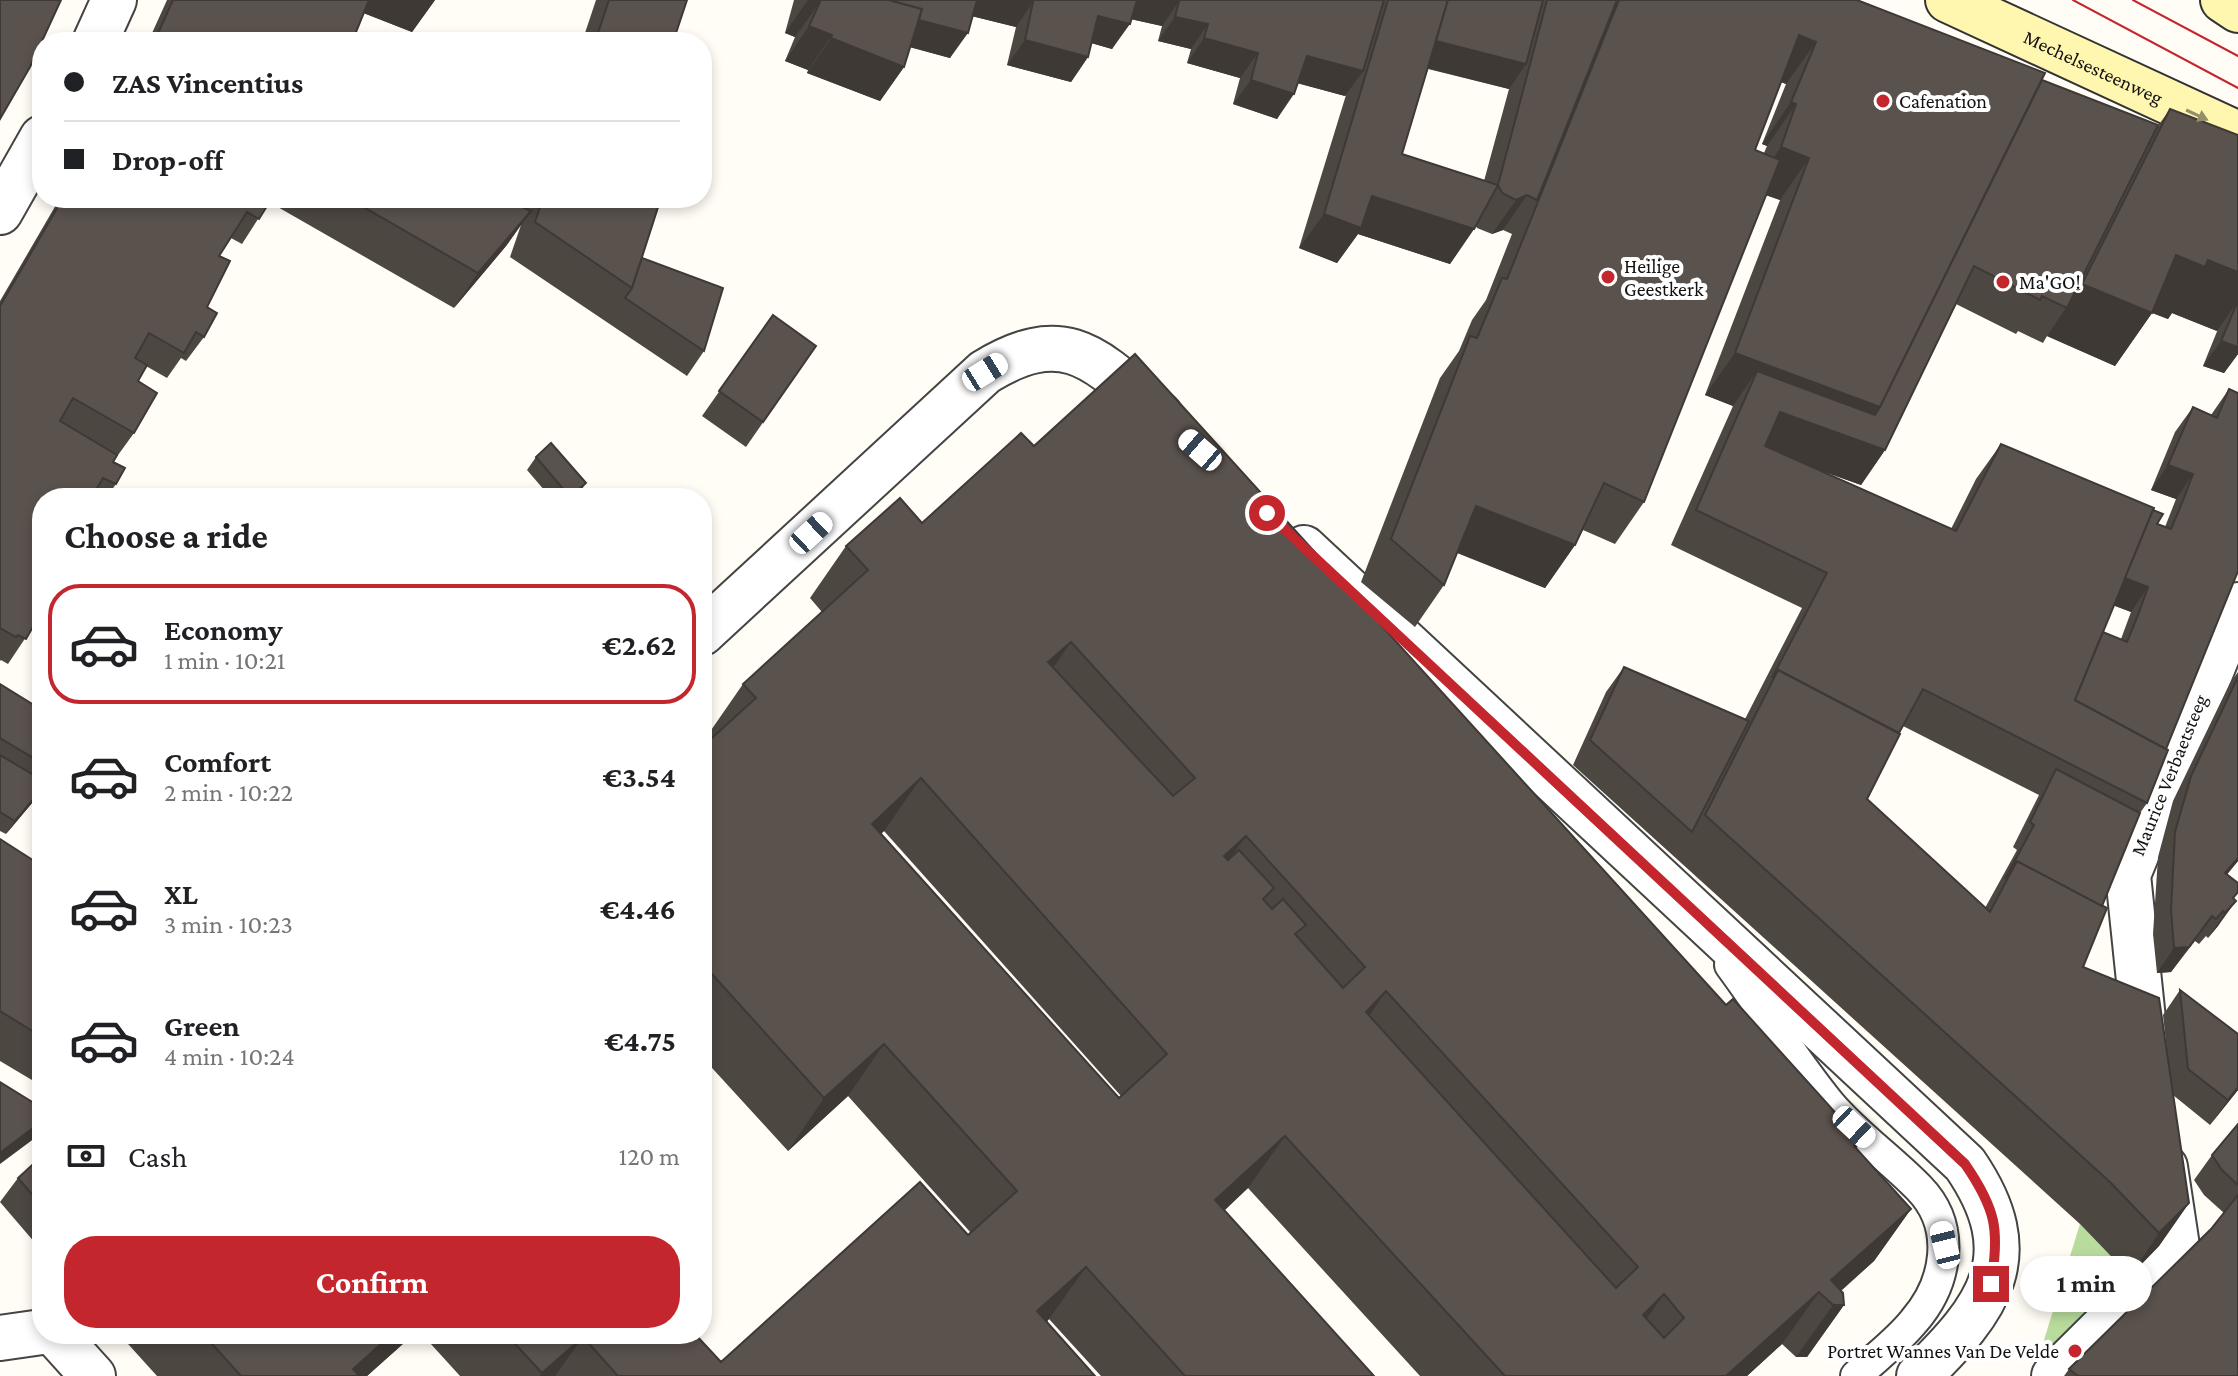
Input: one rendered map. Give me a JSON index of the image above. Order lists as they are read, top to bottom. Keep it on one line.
{"streets":{"main road":["Mechelsesteenweg"],"street":["Maurice Verbaetsteeg"]},"one_way":["Mechelsesteenweg"],"places":["Cafenation","Heilige Geestkerk","Ma'GO!","Portret Wannes Van De Velde"],"page":{"banner":["ZAS Vincentius","Drop-off"],"heading":"Choose a ride","list":[{"name":"Economy","note":"1 min · 10:21","value":"€2.62"},{"name":"Comfort","note":"2 min · 10:22","value":"€3.54"},{"name":"XL","note":"3 min · 10:23","value":"€4.46"},{"name":"Green","note":"4 min · 10:24","value":"€4.75"}],"pay":["Cash","120 m"],"buttons":"Confirm","bubble":"1 min"}}
